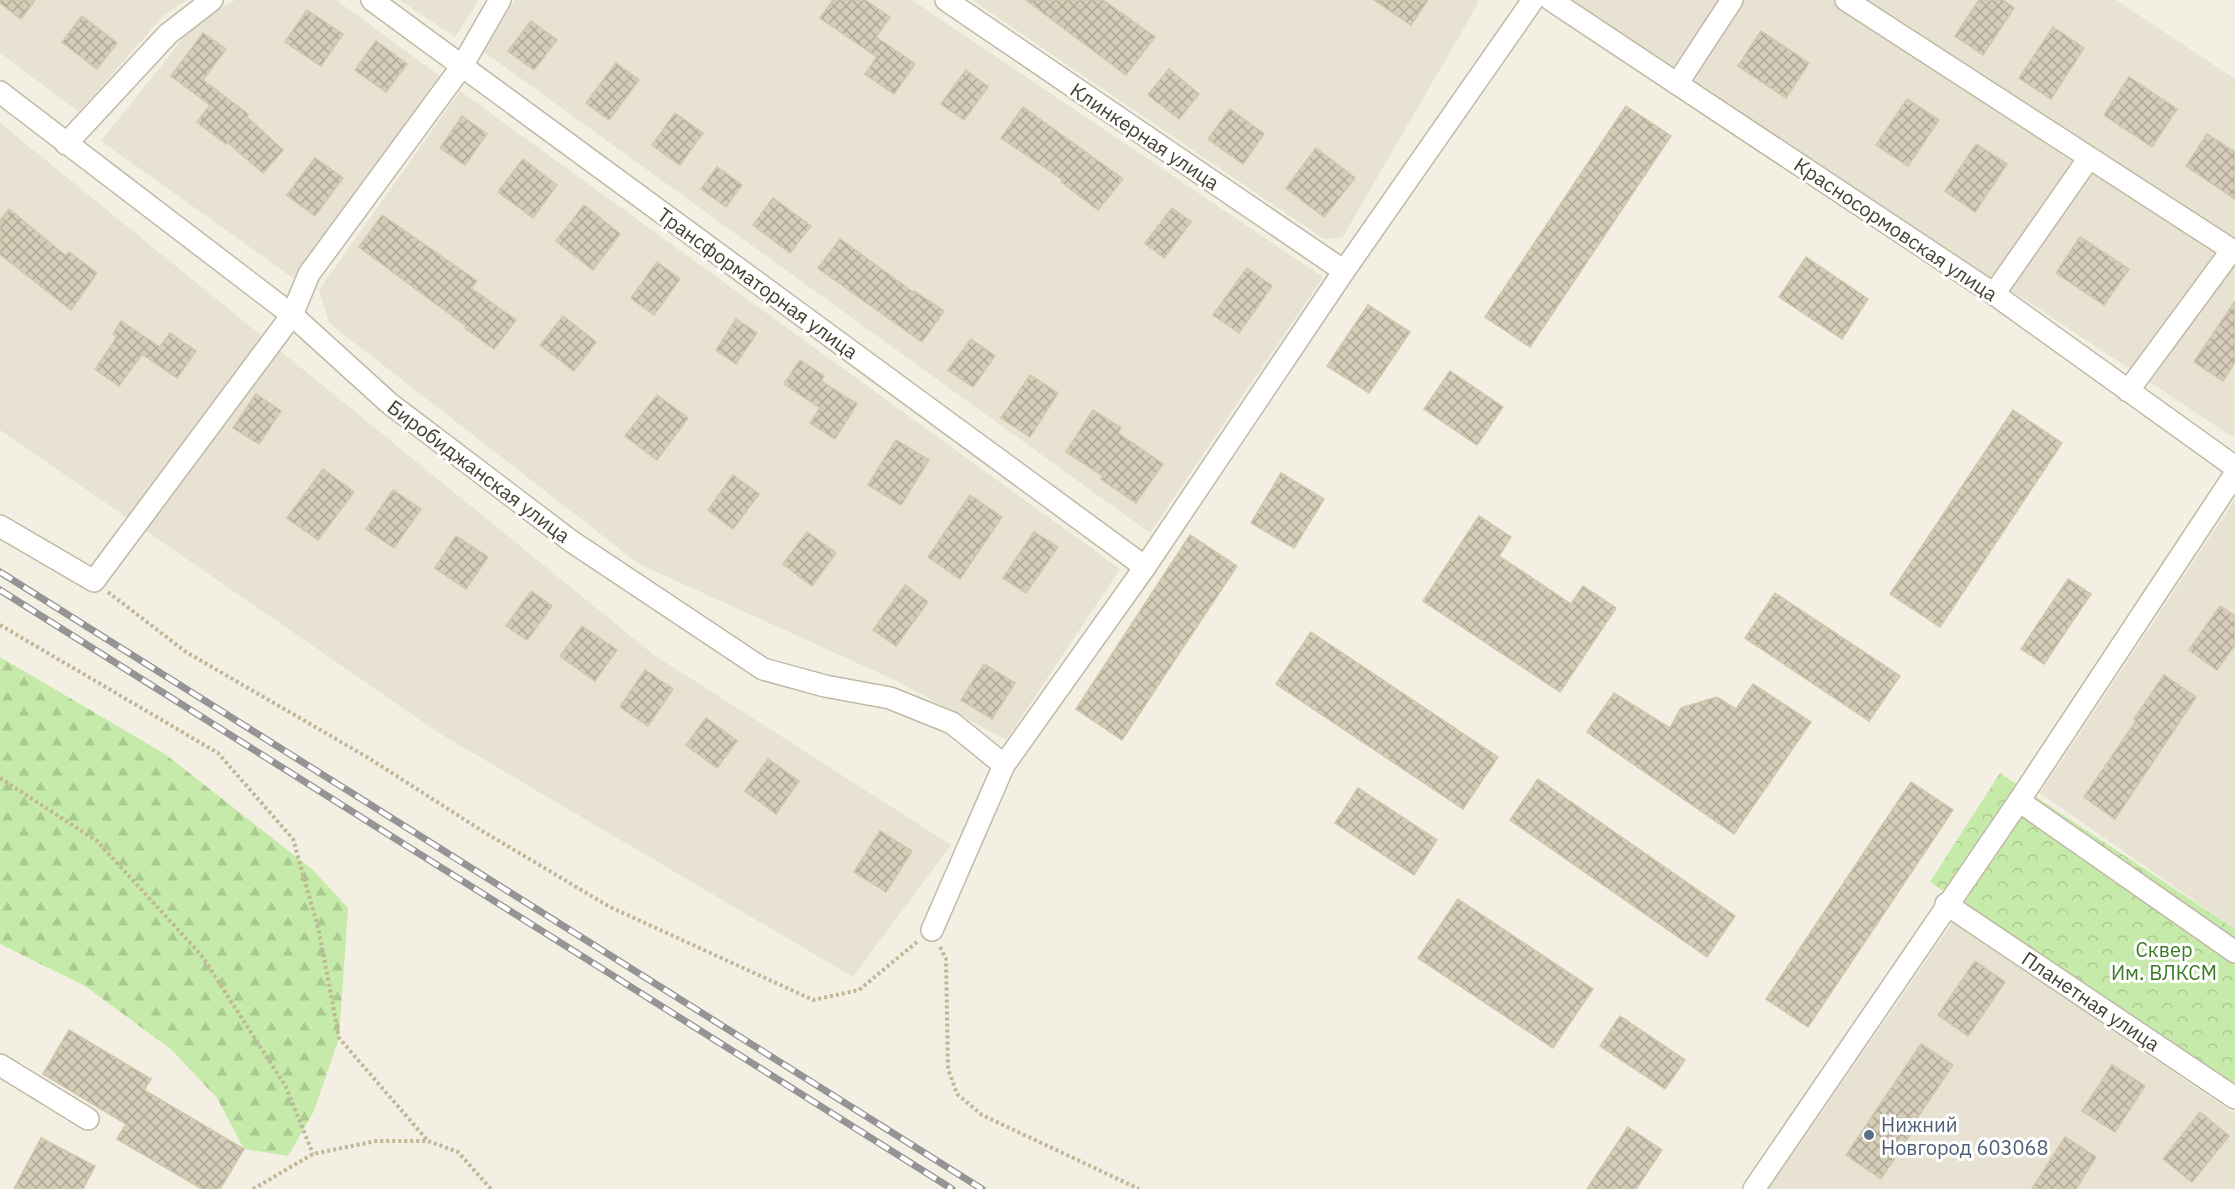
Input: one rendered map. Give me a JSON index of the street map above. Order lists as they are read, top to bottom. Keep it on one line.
{"streets":{"street":["Клинкерная улица","Красносормовская улица","Трансформаторная улица","Биробиджанская улица","Планетная улица"]},"parks":["Сквер Им. ВЛКСМ"],"places":["Нижний Новгород 603068"]}
